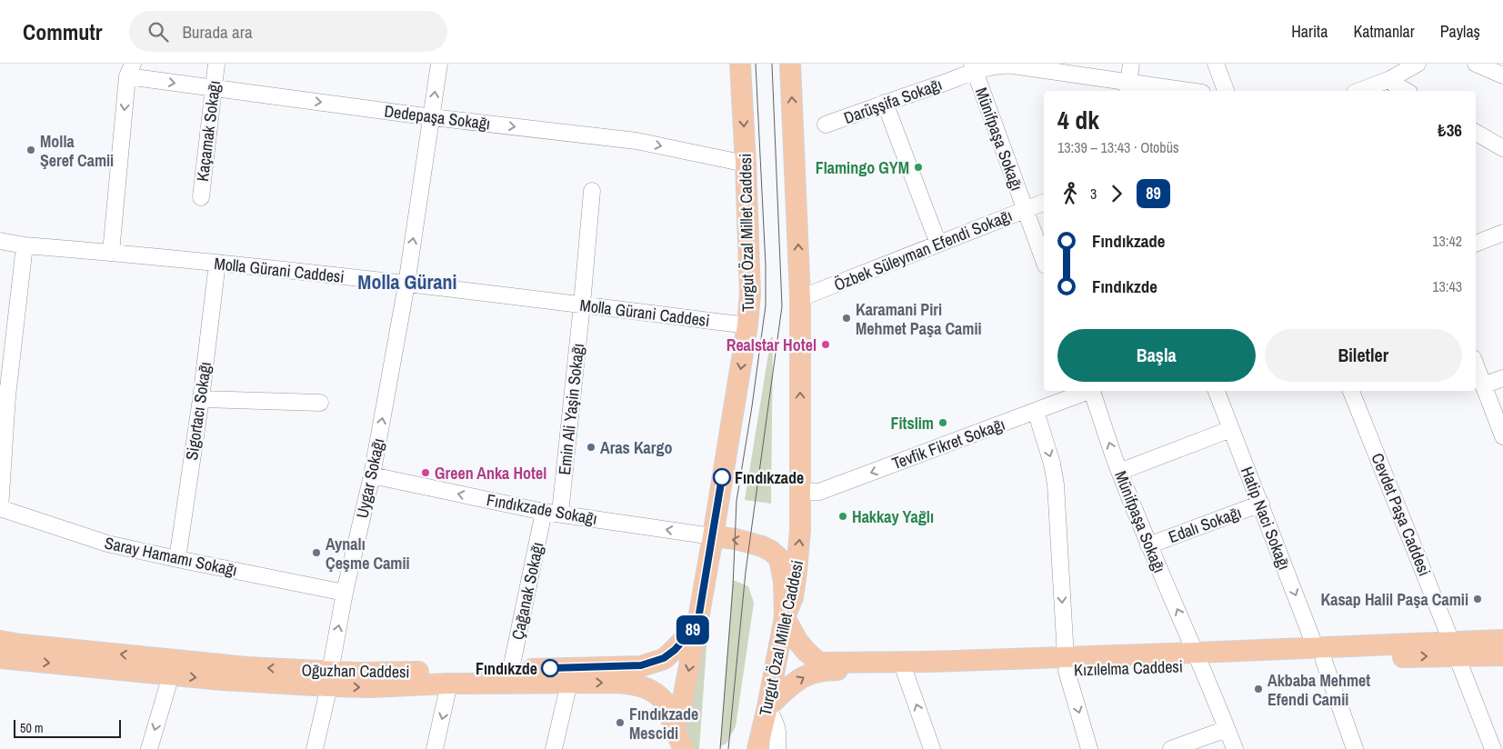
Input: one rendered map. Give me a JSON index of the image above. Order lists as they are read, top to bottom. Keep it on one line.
{"streets":{"main road":["Turgut Özal Millet Caddesi","Kızılelma Caddesi","Oğuzhan Caddesi"],"street":["Darüşşifa Sokağı","Dedepaşa Sokağı","Kaçamak Sokağı","Münifpaşa Sokağı","Özbek Süleyman Efendi Sokağı","Molla Gürani Caddesi","Emin Ali Yaşin Sokağı","Sigortacı Sokağı","Tevfik Fikret Sokağı","Uygar Sokağı","Fındıkzade Sokağı","Cevdet Paşa Caddesi","Hatip Naci Sokağı","Edalı Sokağı","Saray Hamamı Sokağı","Çağanak Sokağı"]},"crossings":[["Darüşşifa Sokağı","Münifpaşa Sokağı"],["Dedepaşa Sokağı","Kaçamak Sokağı"],["Dedepaşa Sokağı","Turgut Özal Millet Caddesi"],["Dedepaşa Sokağı","Uygar Sokağı"],["Münifpaşa Sokağı","Özbek Süleyman Efendi Sokağı"],["Münifpaşa Sokağı","Edalı Sokağı"],["Münifpaşa Sokağı","Kızılelma Caddesi"],["Turgut Özal Millet Caddesi","Özbek Süleyman Efendi Sokağı"],["Turgut Özal Millet Caddesi","Molla Gürani Caddesi"],["Turgut Özal Millet Caddesi","Tevfik Fikret Sokağı"],["Turgut Özal Millet Caddesi","Fındıkzade Sokağı"],["Turgut Özal Millet Caddesi","Kızılelma Caddesi"],["Turgut Özal Millet Caddesi","Oğuzhan Caddesi"],["Molla Gürani Caddesi","Emin Ali Yaşin Sokağı"],["Molla Gürani Caddesi","Sigortacı Sokağı"],["Molla Gürani Caddesi","Uygar Sokağı"],["Emin Ali Yaşin Sokağı","Fındıkzade Sokağı"],["Sigortacı Sokağı","Saray Hamamı Sokağı"],["Uygar Sokağı","Fındıkzade Sokağı"],["Uygar Sokağı","Saray Hamamı Sokağı"],["Uygar Sokağı","Oğuzhan Caddesi"],["Fındıkzade Sokağı","Çağanak Sokağı"],["Cevdet Paşa Caddesi","Kızılelma Caddesi"],["Hatip Naci Sokağı","Edalı Sokağı"],["Hatip Naci Sokağı","Kızılelma Caddesi"],["Çağanak Sokağı","Oğuzhan Caddesi"]],"one_way":["Dedepaşa Sokağı","Tevfik Fikret Sokağı","Uygar Sokağı","Fındıkzade Sokağı","Hatip Naci Sokağı"],"districts":["Molla Gürani"],"places":["Molla Şeref Camii","Flamingo GYM","Karamani Piri Mehmet Paşa Camii","Realstar Hotel","Fitslim","Aras Kargo","Green Anka Hotel","Fındıkzade","Hakkay Yağlı","Aynalı Çeşme Camii","Kasap Halil Paşa Camii","Fındıkzde","Akbaba Mehmet Efendi Camii","Fındıkzade Mescidi"],"lines":["bus line 89"],"scale_bar":"50 m","page":{"header":"Commutr","search":"Burada ara","nav":["Harita","Katmanlar","Paylaş"],"on_map":"89","heading":["4 dk","13:39 – 13:43 · Otobüs","₺36"],"legs":["3","89"],"list":[{"name":"Fındıkzade","value":"13:42"},{"name":"Fındıkzde","value":"13:43"}],"buttons":["Başla","Biletler"],"scale":"50 m"}}
